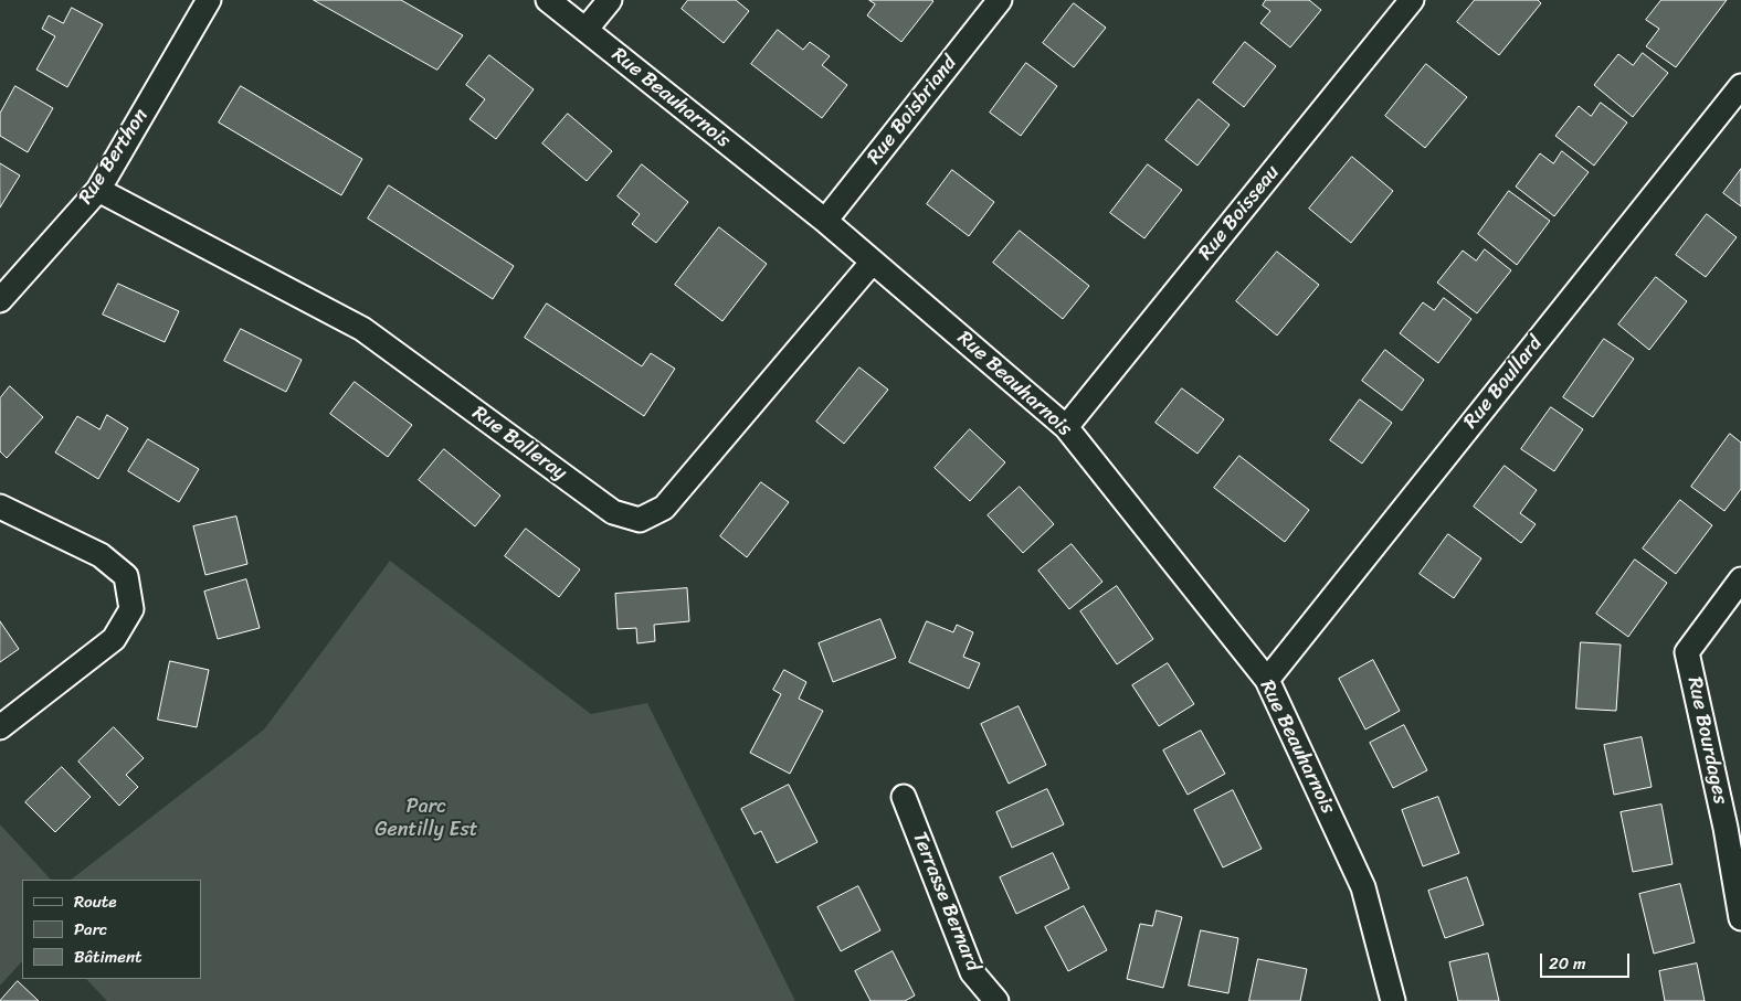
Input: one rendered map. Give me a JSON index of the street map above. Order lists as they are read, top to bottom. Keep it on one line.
{"streets":{"street":["Rue Beauharnois","Rue Boisbriand","Rue Berthon","Rue Boisseau","Rue Boullard","Rue Balleray","Rue Bourdages","Terrasse Bernard"]},"crossings":[["Rue Beauharnois","Rue Boisbriand"],["Rue Beauharnois","Rue Boisseau"],["Rue Beauharnois","Rue Boullard"],["Rue Beauharnois","Rue Balleray"],["Rue Berthon","Rue Balleray"]],"parks":["Parc Gentilly Est"],"legend":["Route","Parc","Bâtiment"],"scale_bar":"20 m"}
